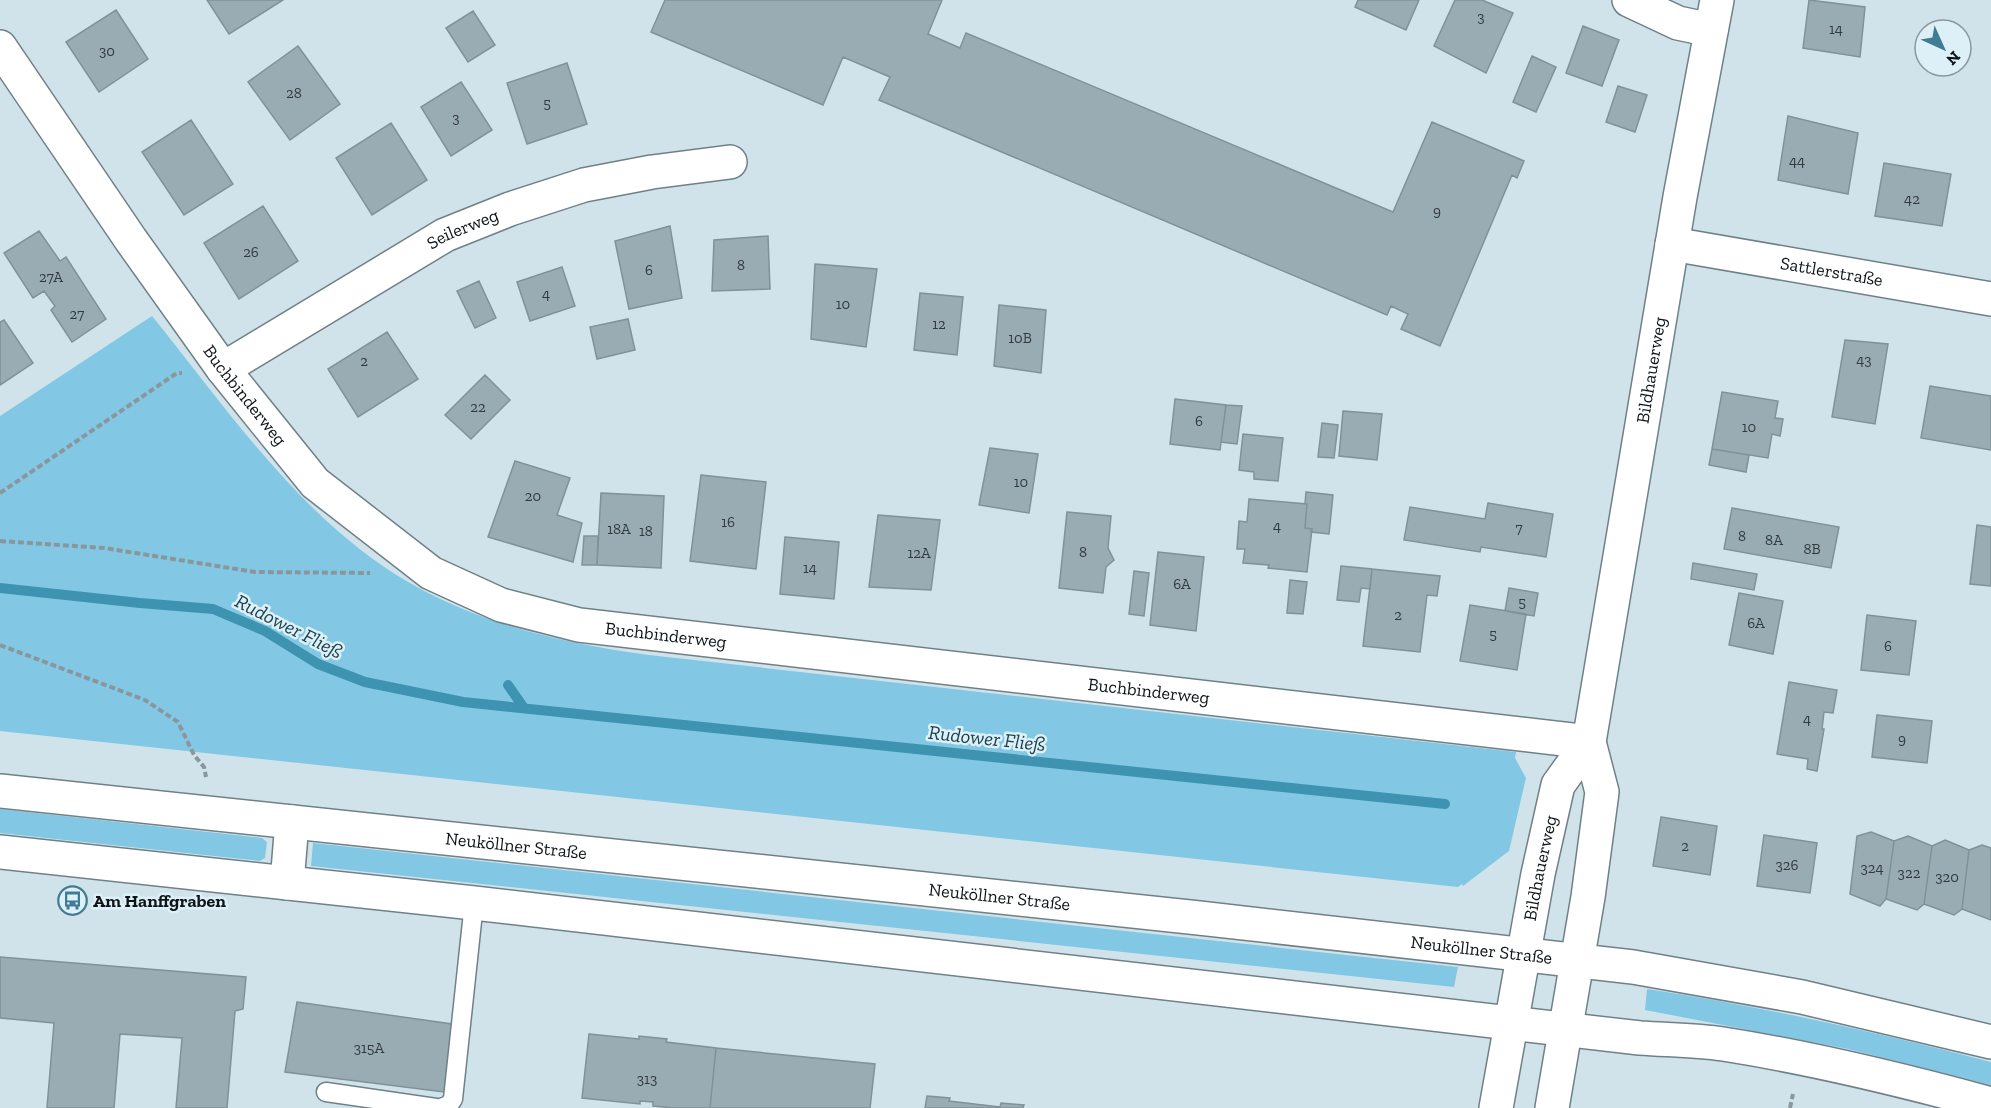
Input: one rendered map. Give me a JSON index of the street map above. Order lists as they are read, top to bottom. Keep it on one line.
{"streets":{"street":["Seilerweg","Sattlerstraße","Bildhauerweg","Buchbinderweg","Neuköllner Straße"]},"crossings":[["Seilerweg","Buchbinderweg"],["Sattlerstraße","Bildhauerweg"],["Bildhauerweg","Buchbinderweg"],["Bildhauerweg","Neuköllner Straße"]],"water":["Rudower Fließ"],"places":{"bus stop":["Am Hanffgraben"]},"house_numbers":["3","14","30","28","5","3","44","42","9","26","8","6","27A","4","10","27","12","10B","43","2","22","6","10","10","20","16","4","7","18A","18","8","8A","8B","8","12A","14","6A","5","2","6A","5","6","4","9","2","326","324","322","320","315A","313"],"north":"bottom right"}
